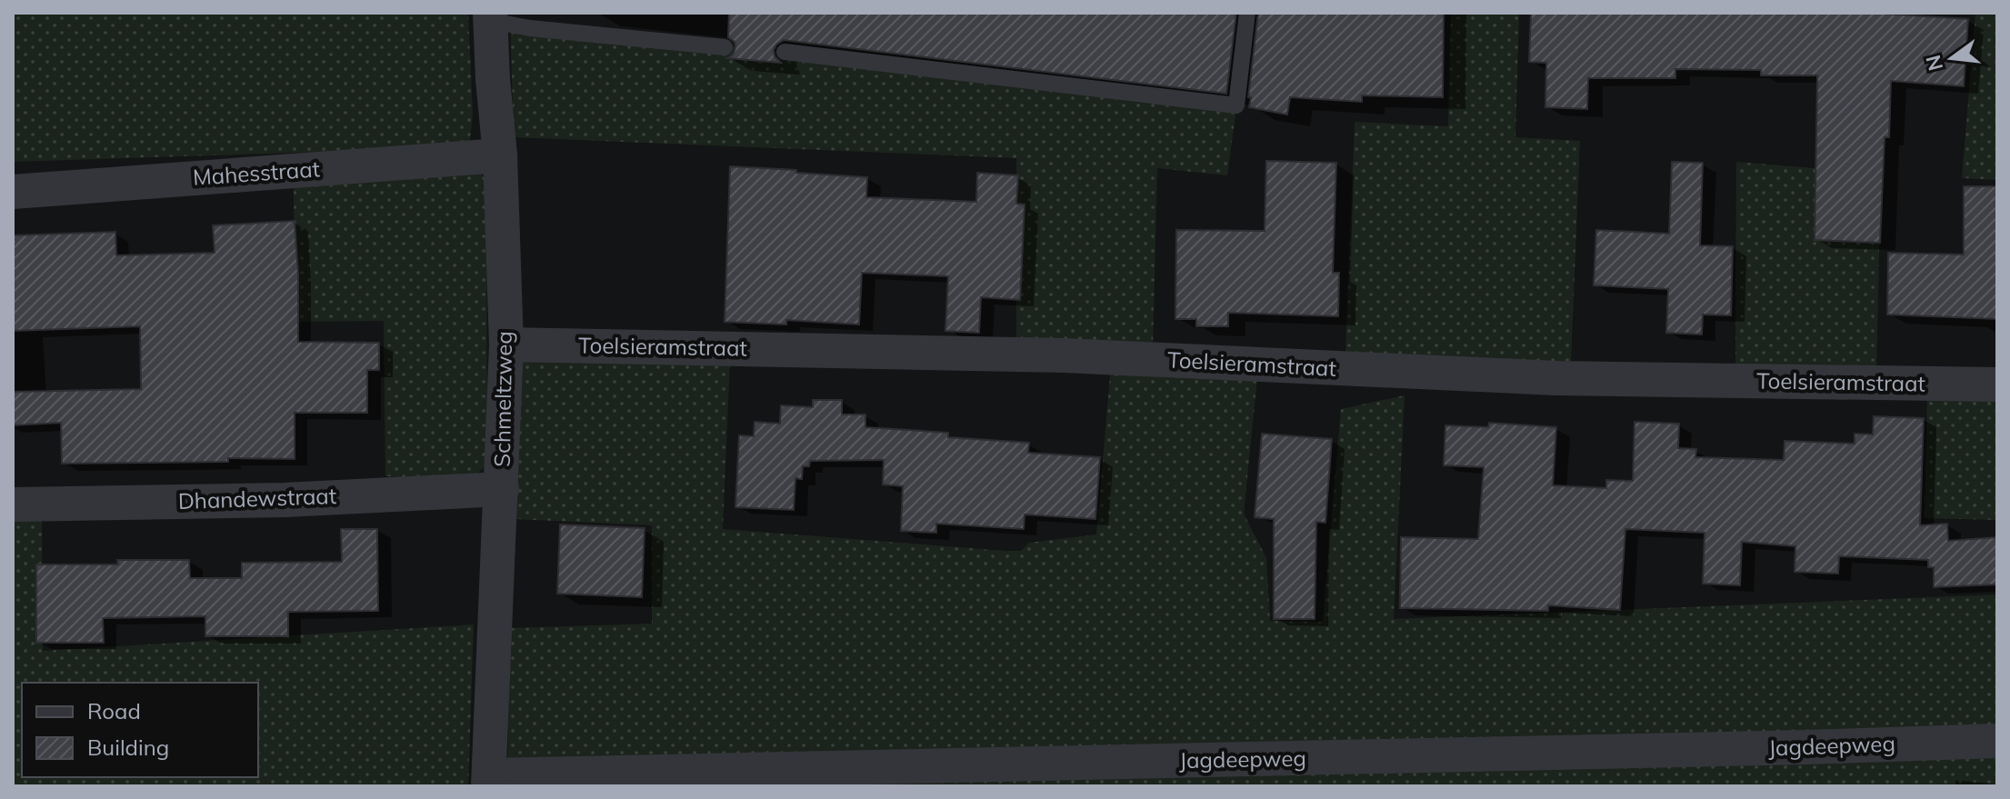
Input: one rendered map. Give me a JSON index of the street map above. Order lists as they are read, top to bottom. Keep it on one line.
{"streets":{"street":["Mahesstraat","Toelsieramstraat","Schmeltzweg","Dhandewstraat","Jagdeepweg"]},"crossings":[["Mahesstraat","Schmeltzweg"],["Toelsieramstraat","Schmeltzweg"],["Schmeltzweg","Dhandewstraat"],["Schmeltzweg","Jagdeepweg"]],"legend":["Road","Building"],"north":"left"}
